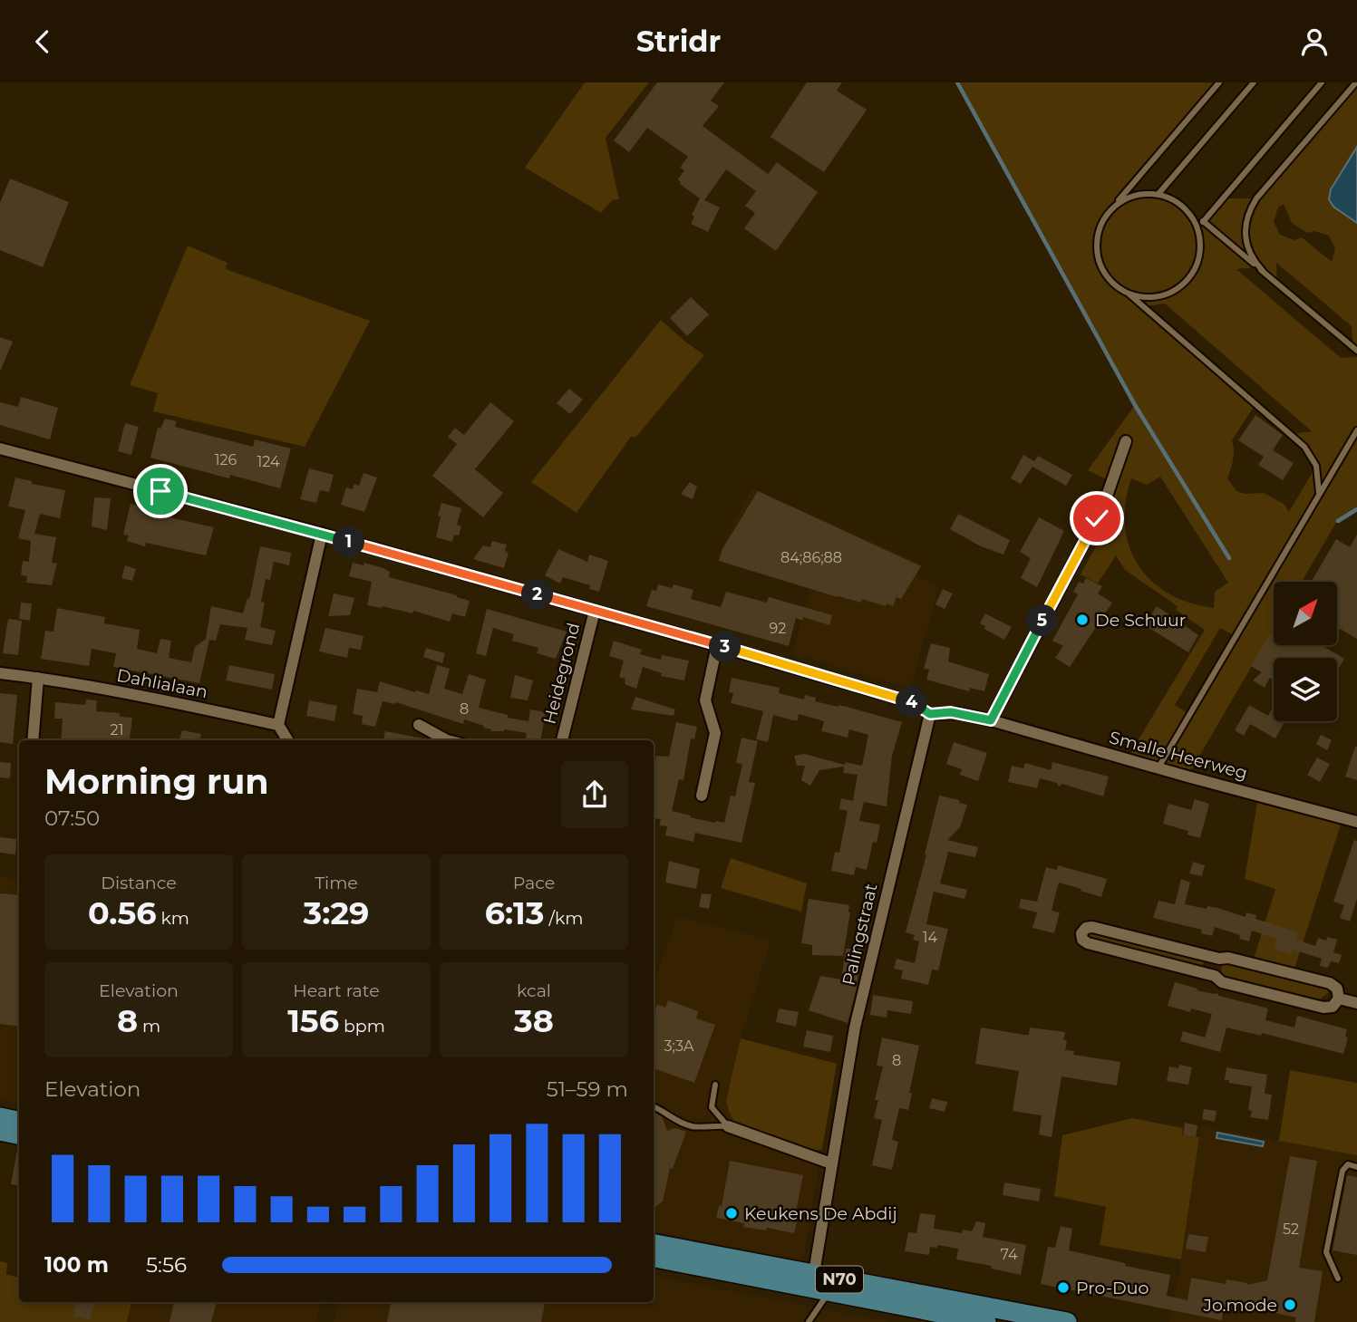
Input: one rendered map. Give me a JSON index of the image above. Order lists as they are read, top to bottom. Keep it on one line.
{"streets":{"main road":["N70"],"street":["Heidegrond","Dahlialaan","Smalle Heerweg","Palingstraat"]},"crossings":[["Heidegrond","Smalle Heerweg"],["Smalle Heerweg","Palingstraat"],["Palingstraat","N70"]],"places":["De Schuur","Keukens De Abdij","Pro-Duo","Jo.mode"],"house_numbers":["126","124","84;86;88","92","8","21","14","3;3A","8","52","74"],"north":"top right","page":{"header":"Stridr","pins":["1","2","5","3","4"],"heading":["Morning run","07:50"],"stats":[["Distance","0.56 km"],["Time","3:29"],["Pace","6:13 /km"],["Elevation","8 m"],["Heart rate","156 bpm"],["kcal","38"]],"chart":["Elevation","51–59 m"],"list":[{"name":"100 m","note":"5:56"}]}}
